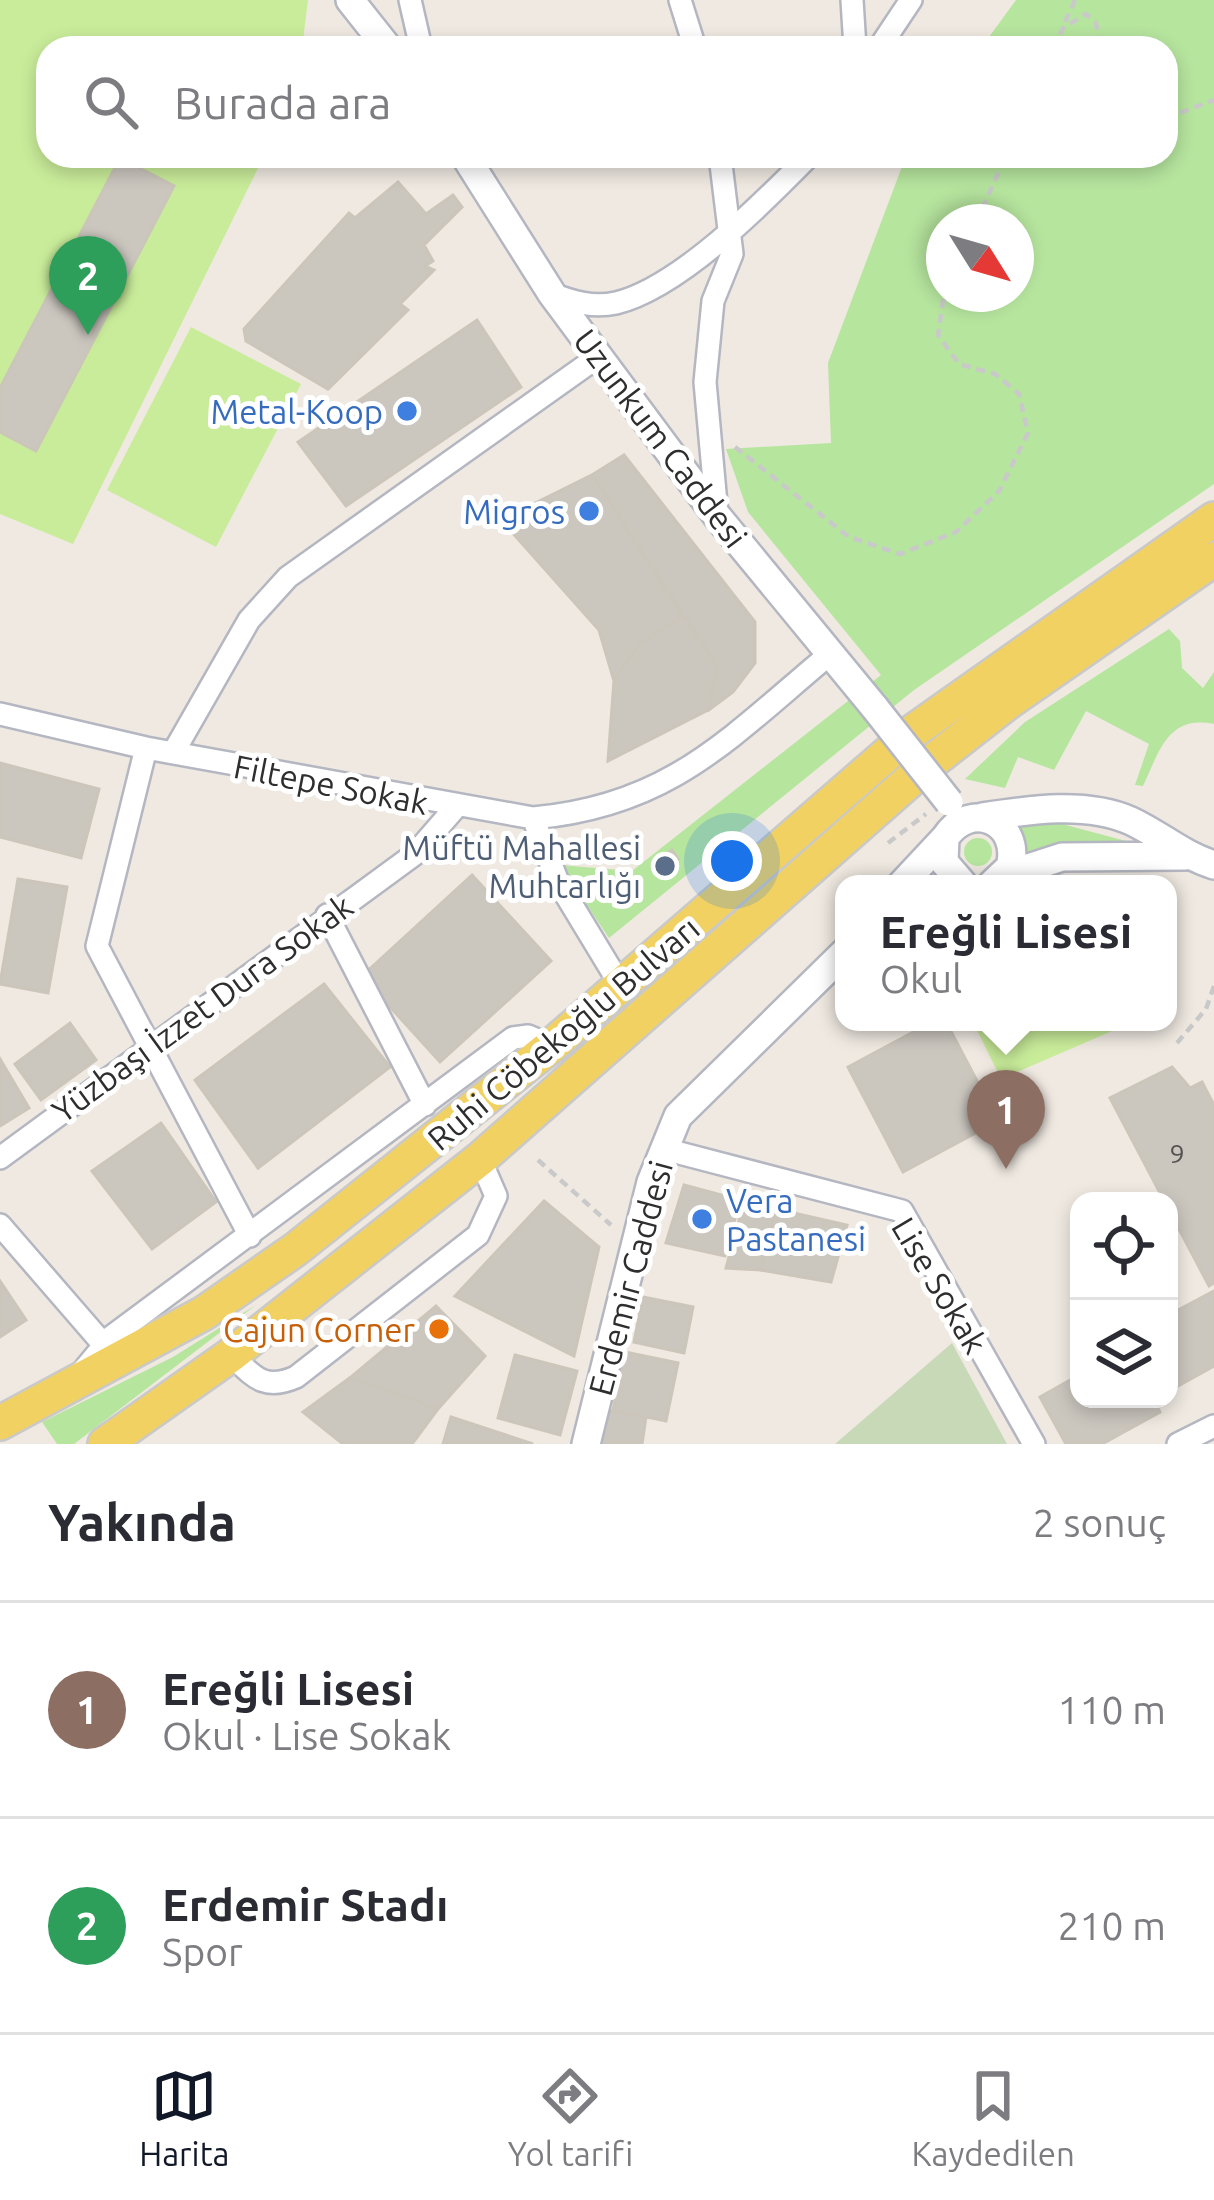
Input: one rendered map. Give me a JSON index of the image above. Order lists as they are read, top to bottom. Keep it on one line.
{"streets":{"main road":["Uzunkum Caddesi","Ruhi Cöbekoğlu Bulvarı","Erdemir Caddesi"],"street":["Filtepe Sokak","Yüzbaşı İzzet Dura Sokak","Lise Sokak"]},"crossings":[["Uzunkum Caddesi","Filtepe Sokak"],["Filtepe Sokak","Yüzbaşı İzzet Dura Sokak"],["Erdemir Caddesi","Lise Sokak"]],"places":["Metal-Koop","Migros","Müftü Mahallesi Muhtarlığı","Vera Pastanesi","Cajun Corner"],"house_numbers":["9"],"north":"bottom right","page":{"search":"Burada ara","pins":["2","1"],"popup":["Ereğli Lisesi","Okul"],"heading":["Yakında","2 sonuç"],"list":[{"mark":"1","name":"Ereğli Lisesi","note":"Okul · Lise Sokak","value":"110 m"},{"mark":"2","name":"Erdemir Stadı","note":"Spor","value":"210 m"}],"nav":["Harita","Yol tarifi","Kaydedilen"]}}
